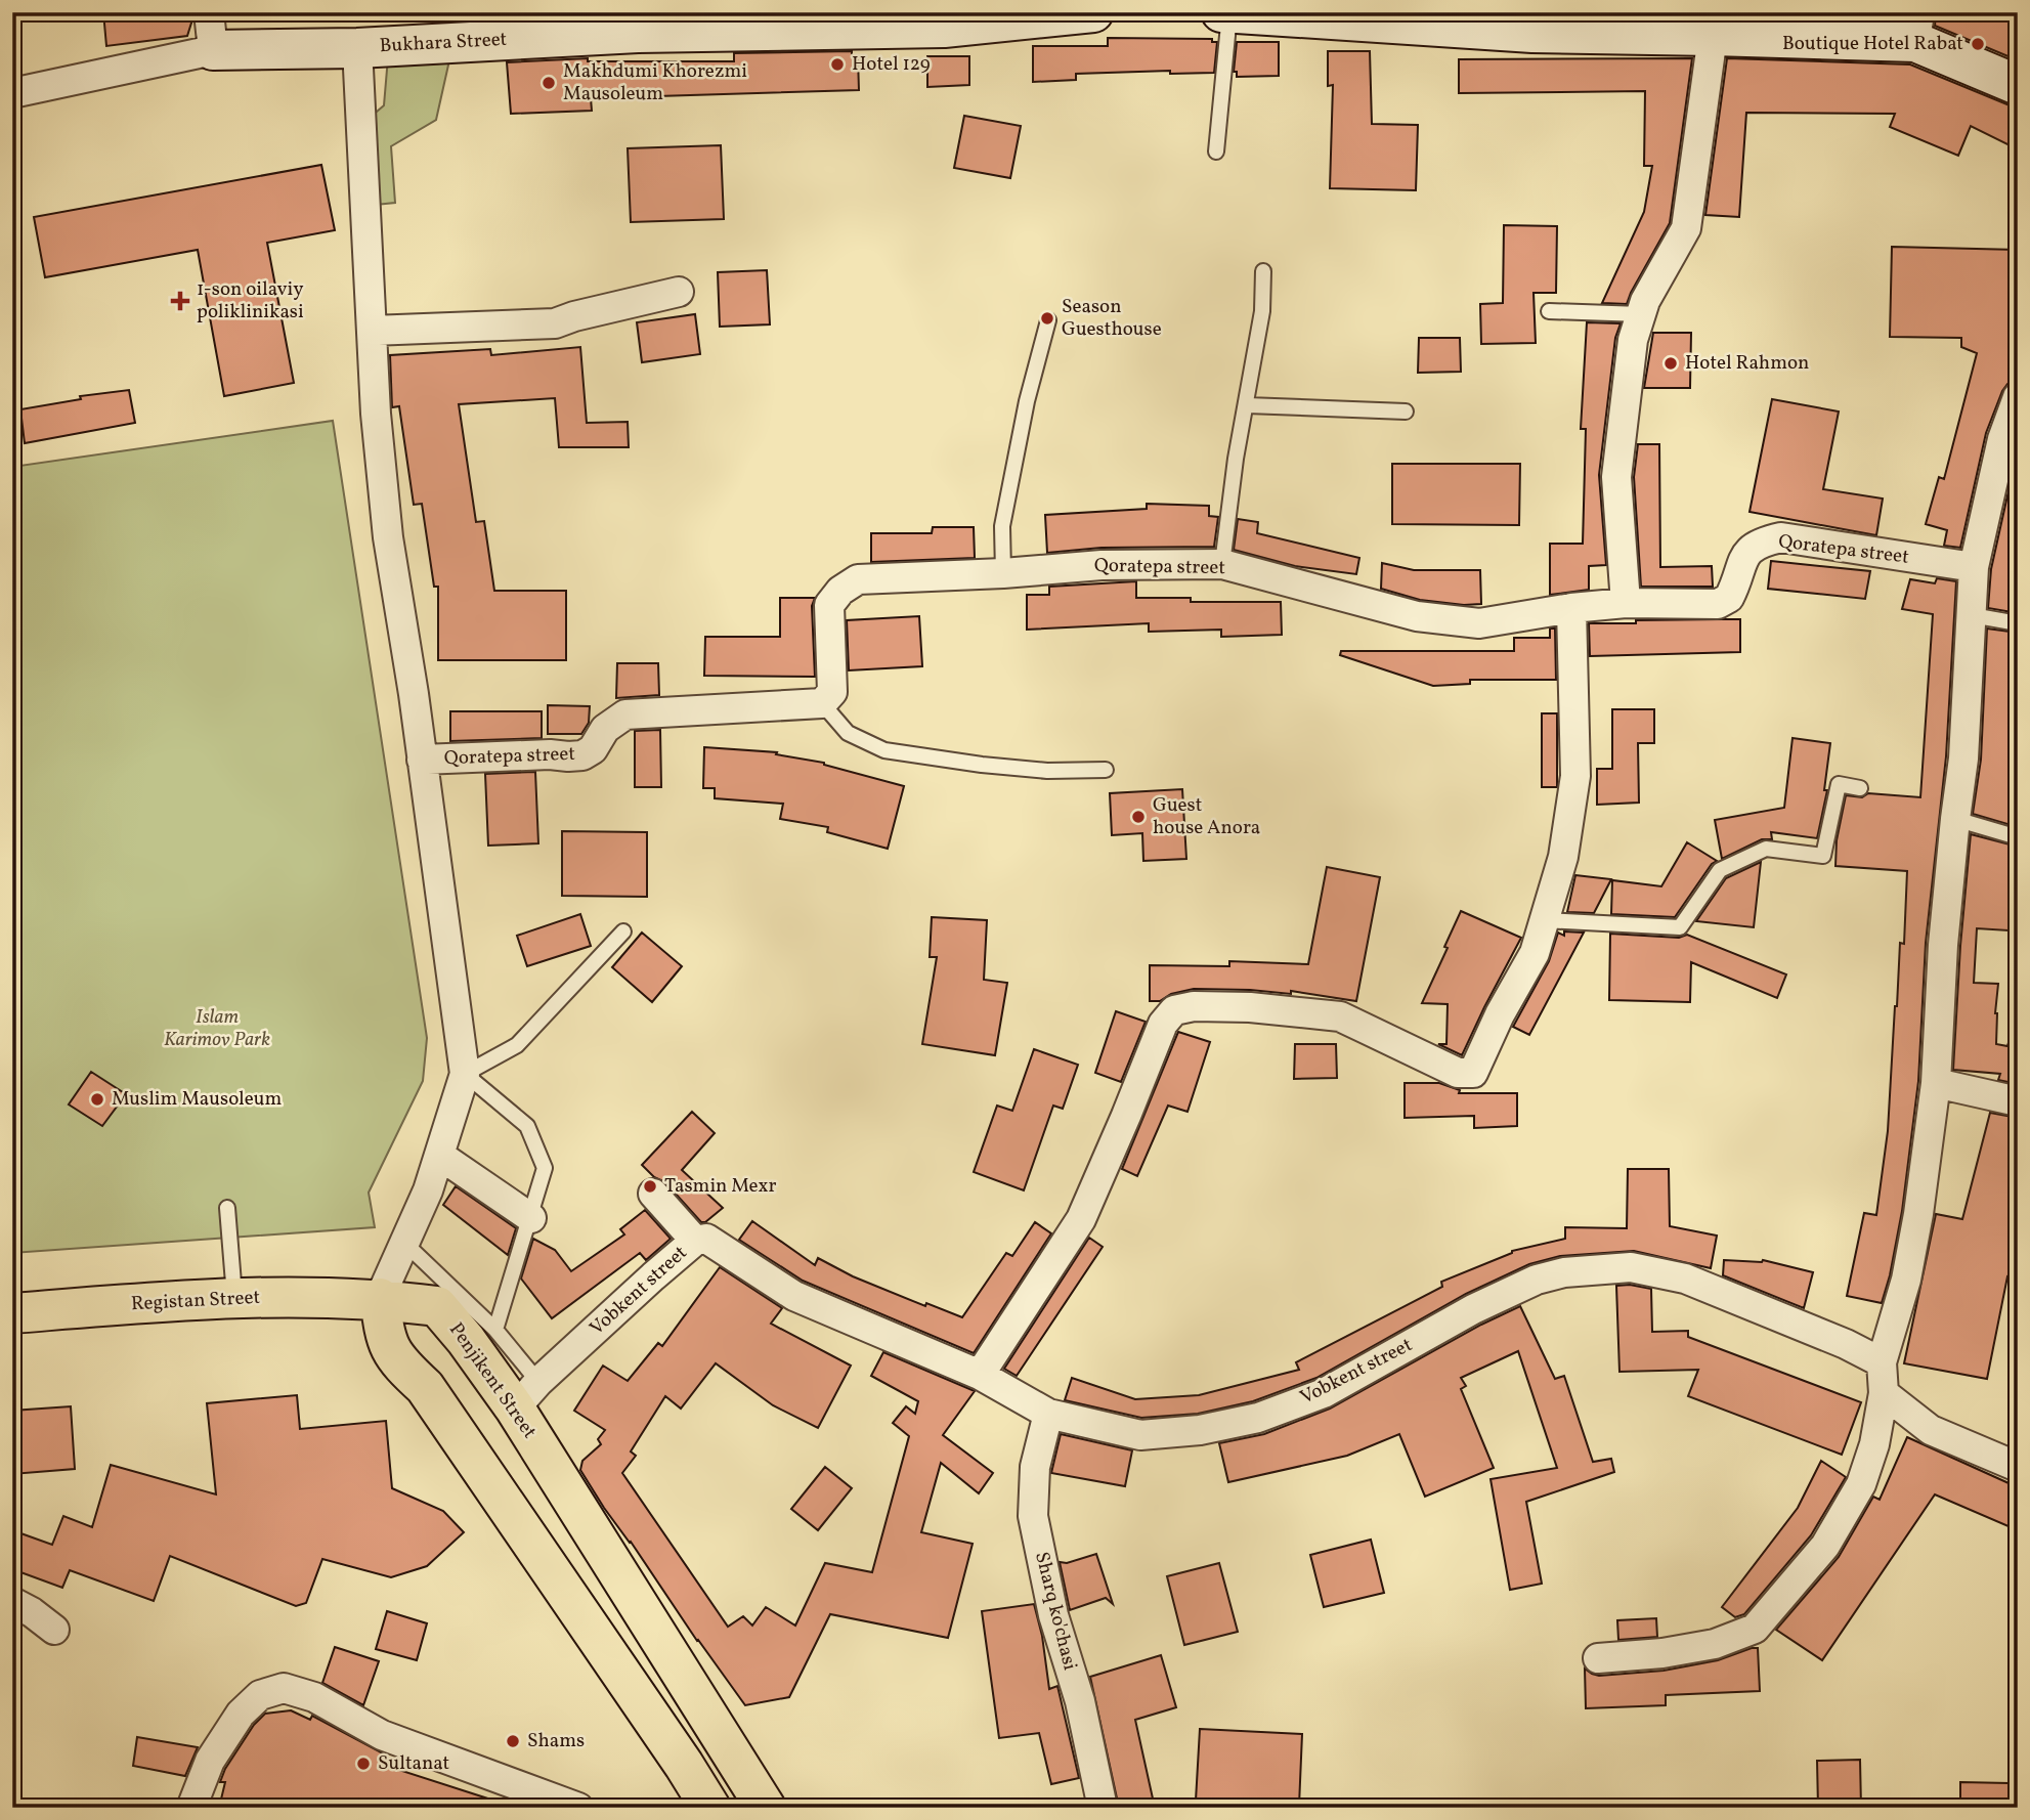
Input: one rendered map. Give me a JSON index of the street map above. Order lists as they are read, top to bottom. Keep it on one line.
{"streets":{"main road":["Registan Street","Penjikent Street"],"street":["Bukhara Street","Qoratepa street","Vobkent street","Sharq ko'chasi"]},"crossings":[["Vobkent street","Penjikent Street"],["Vobkent street","Sharq ko'chasi"],["Registan Street","Penjikent Street"]],"parks":["Islam Karimov Park"],"places":{"other":["Boutique Hotel Rabat","Hotel 129","Makhdumi Khorezmi Mausoleum","Season Guesthouse","Hotel Rahmon","Guest house Anora","Muslim Mausoleum","Tasmin Mexr","Shams","Sultanat"],"health":["1-son oilaviy poliklinikasi"]}}
